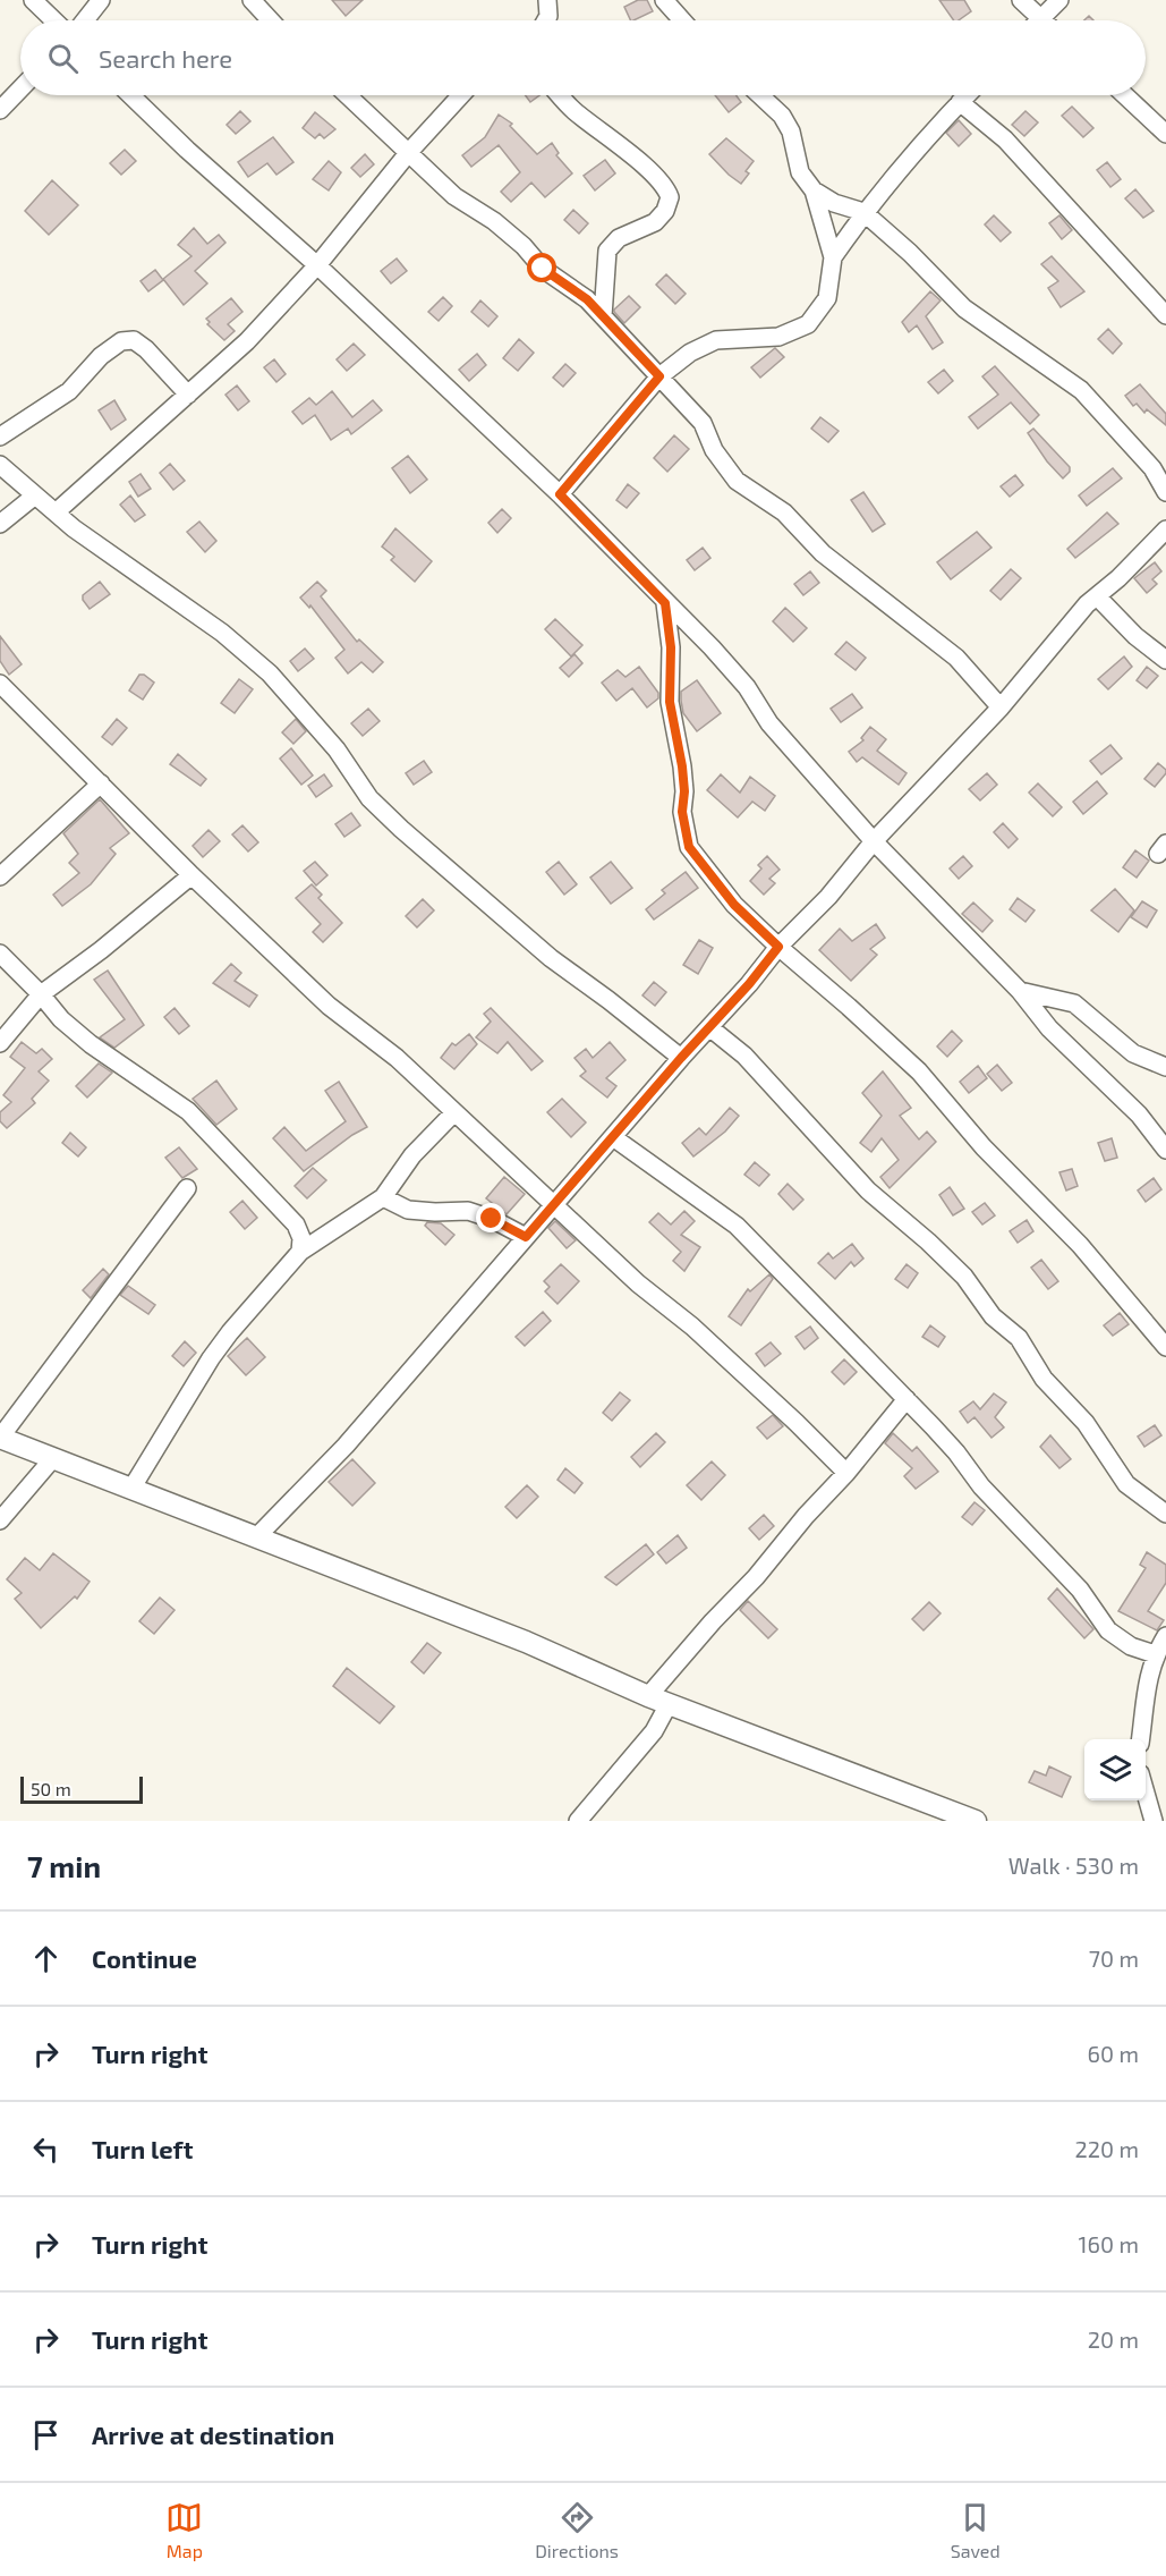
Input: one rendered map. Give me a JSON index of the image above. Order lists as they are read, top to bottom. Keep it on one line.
{"scale_bar":"50 m","page":{"search":"Search here","scale":"50 m","heading":["7 min","Walk · 530 m"],"list":[["Continue","70 m"],["Turn right","60 m"],["Turn left","220 m"],["Turn right","160 m"],["Turn right","20 m"],"Arrive at destination"],"nav":["Map","Directions","Saved"]}}
